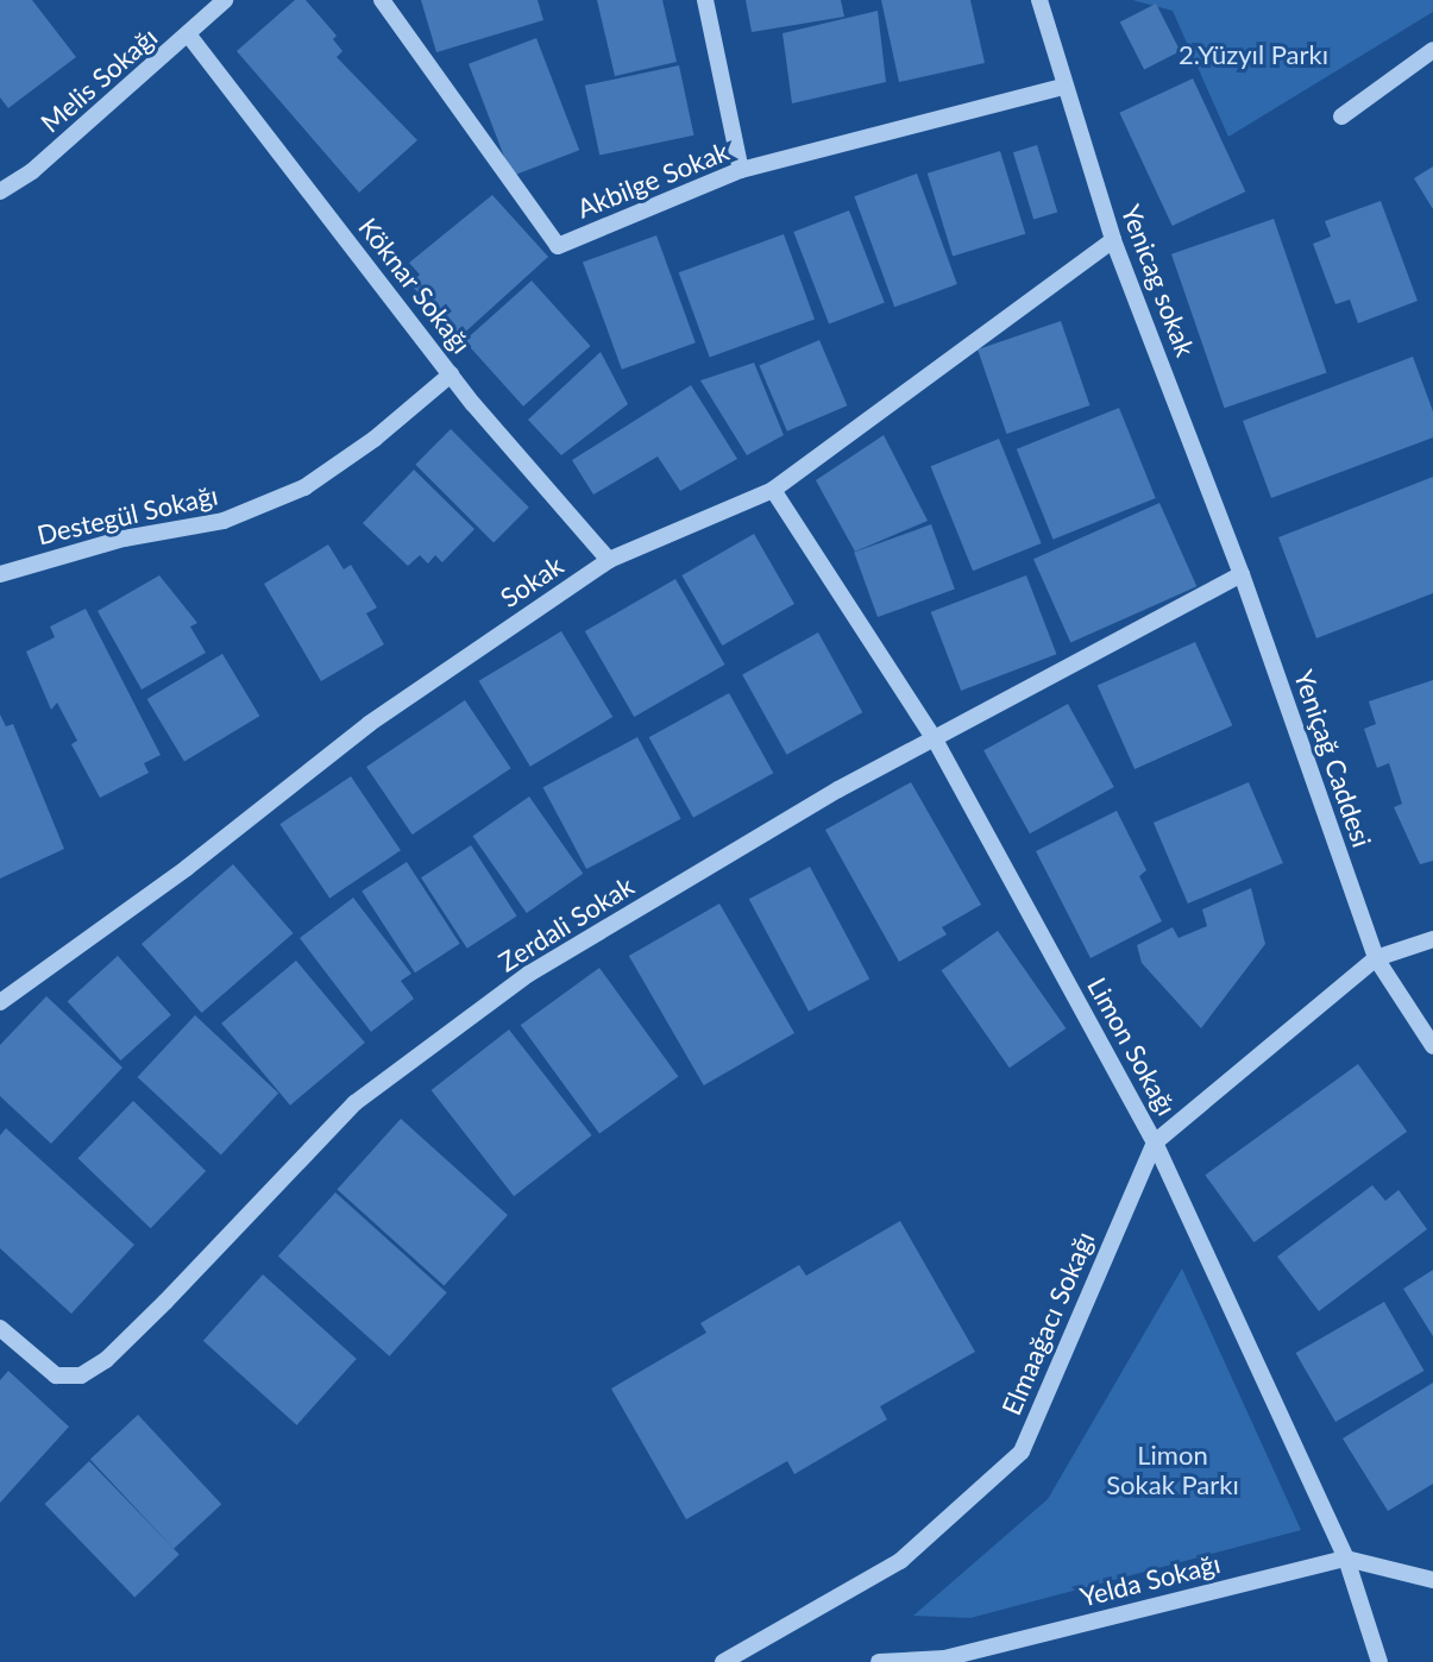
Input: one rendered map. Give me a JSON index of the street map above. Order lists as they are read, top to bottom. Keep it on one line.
{"streets":{"street":["Melis Sokağı","Akbilge Sokak","Yenicag sokak","Köknar Sokağı","Destegül Sokağı","Sokak","Yeniçağ Caddesi","Zerdali Sokak","Limon Sokağı","Elmaağacı Sokağı","Yelda Sokağı"]},"crossings":[["Melis Sokağı","Köknar Sokağı"],["Akbilge Sokak","Yenicag sokak"],["Yenicag sokak","Sokak"],["Yenicag sokak","Yeniçağ Caddesi"],["Yenicag sokak","Zerdali Sokak"],["Köknar Sokağı","Destegül Sokağı"],["Köknar Sokağı","Sokak"],["Sokak","Limon Sokağı"],["Yeniçağ Caddesi","Zerdali Sokak"],["Yeniçağ Caddesi","Elmaağacı Sokağı"],["Zerdali Sokak","Limon Sokağı"],["Limon Sokağı","Elmaağacı Sokağı"],["Limon Sokağı","Yelda Sokağı"]],"parks":["2.Yüzyıl Parkı","Limon Sokak Parkı"]}
